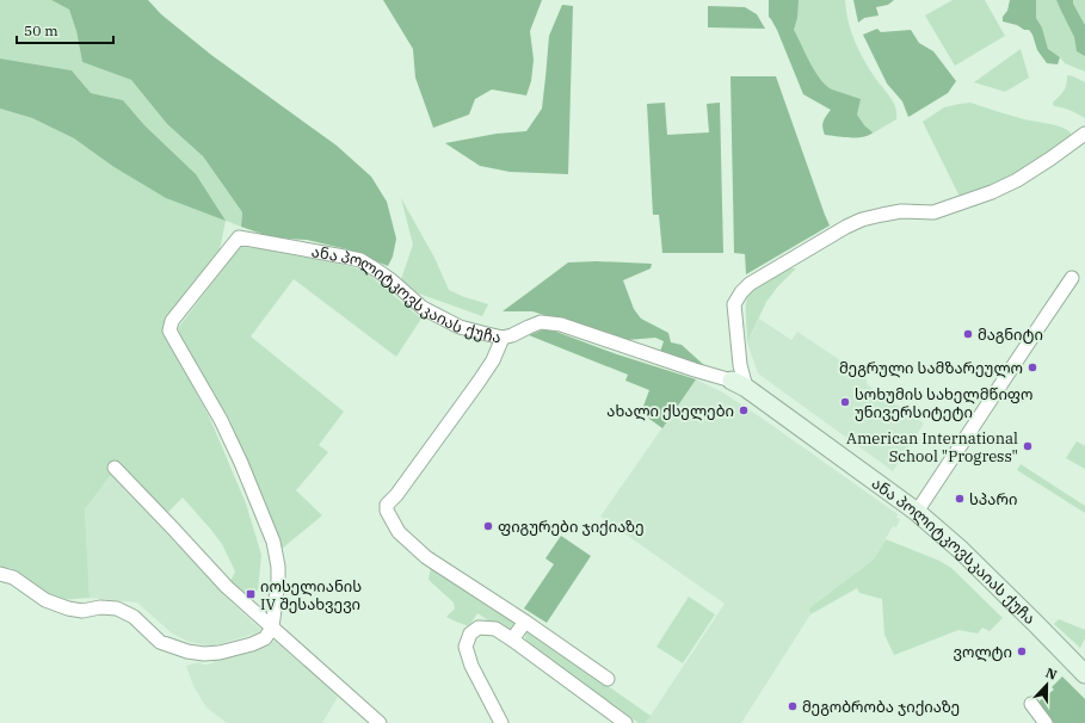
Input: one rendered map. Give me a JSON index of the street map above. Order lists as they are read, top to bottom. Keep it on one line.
{"streets":{"street":["ანა პოლიტკოვსკაიას ქუჩა"]},"places":{"other":["მაგნიტი","მეგრული სამზარეულო","სოხუმის სახელმწიფო უნივერსიტეტი","ახალი ქსელები","American International School \"Progress\"","სპარი","ფიგურები ჯიქიაზე","ვოლტი","მეგობრობა ჯიქიაზე"],"transit":["იოსელიანის IV შესახვევი"]},"scale_bar":"50 m","north":"top"}
